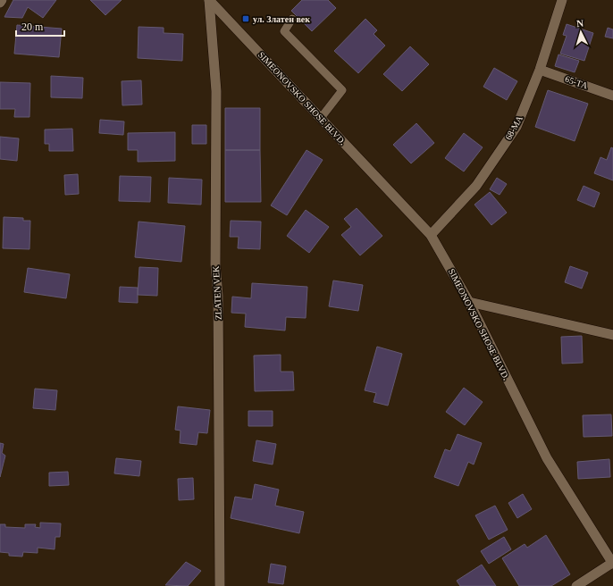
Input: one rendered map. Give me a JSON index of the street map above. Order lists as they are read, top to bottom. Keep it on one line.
{"streets":{"street":["65-ТА","SIMEONOVSKO SHOSE BLVD.","68-МА","ZLATEN VEK"]},"crossings":[["65-ТА","68-МА"],["SIMEONOVSKO SHOSE BLVD.","68-МА"],["SIMEONOVSKO SHOSE BLVD.","ZLATEN VEK"]],"places":{"transit":["ул. Златен век"]},"scale_bar":"20 m","north":"top"}
